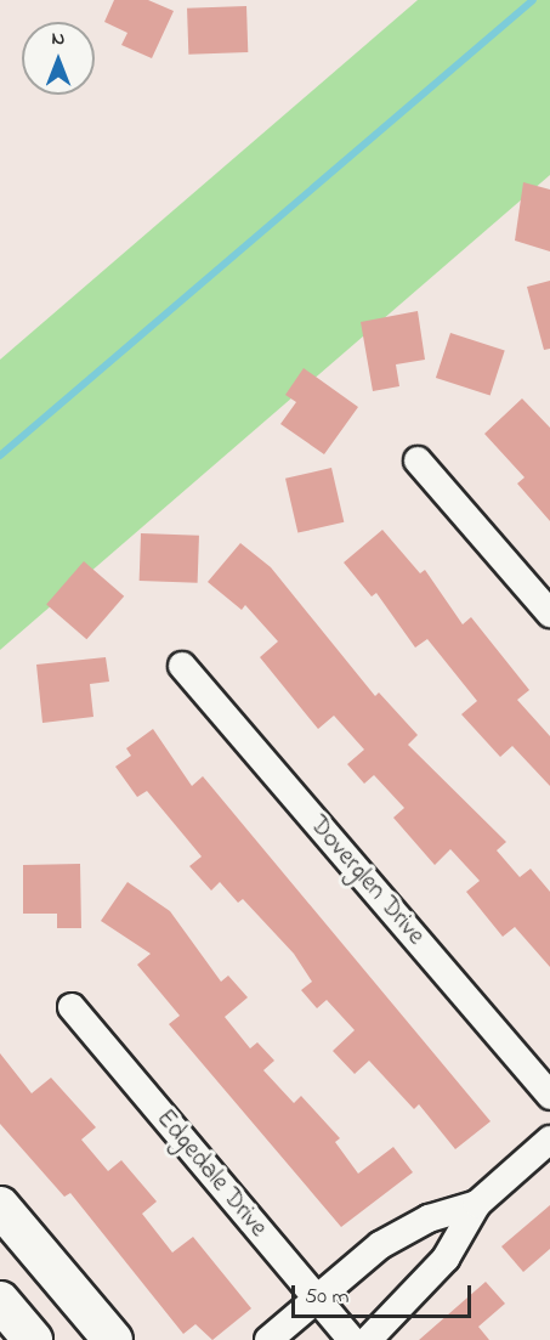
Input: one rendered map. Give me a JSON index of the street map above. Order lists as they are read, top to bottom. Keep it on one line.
{"streets":{"street":["Doverglen Drive","Edgedale Drive"]},"scale_bar":"50 m","north":"top"}
